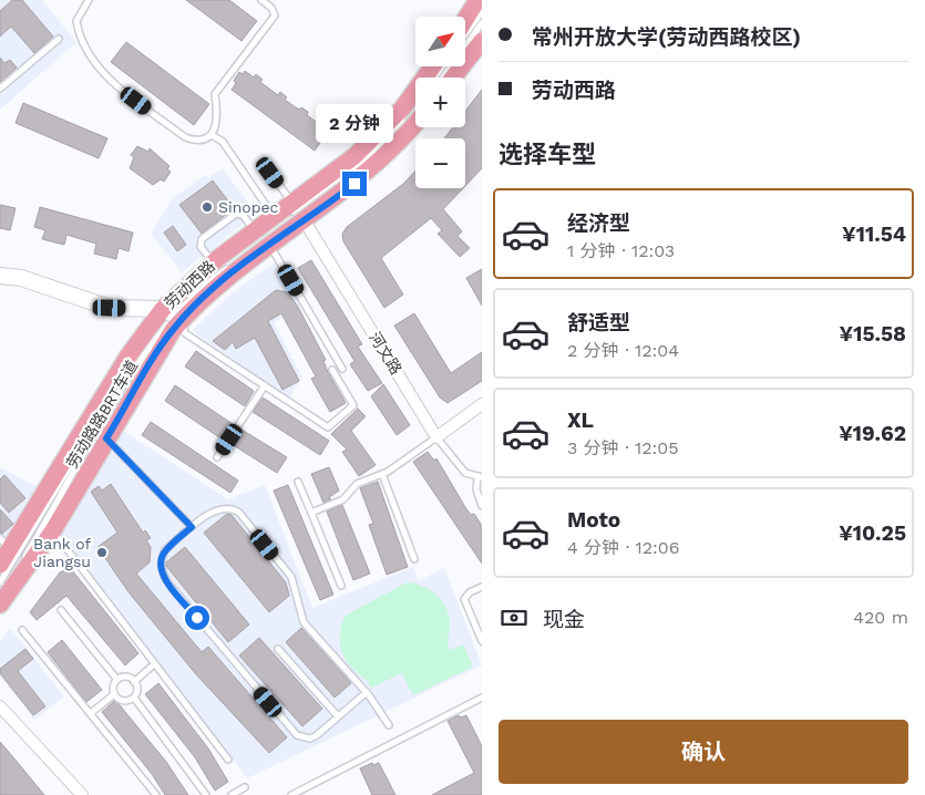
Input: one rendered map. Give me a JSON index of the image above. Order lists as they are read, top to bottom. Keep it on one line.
{"streets":{"main road":["劳动西路"],"street":["河文路"],"lane":["劳动路路BRT车道"]},"crossings":[["劳动西路","河文路"],["劳动西路","劳动路路BRT车道"]],"places":["Sinopec","Bank of Jiangsu"],"north":"top right","page":{"banner":["常州开放大学(劳动西路校区)","劳动西路"],"map_buttons":["+","−"],"bubble":"2 分钟","heading":"选择车型","list":[{"name":"经济型","note":"1 分钟 · 12:03","value":"¥11.54"},{"name":"舒适型","note":"2 分钟 · 12:04","value":"¥15.58"},{"name":"XL","note":"3 分钟 · 12:05","value":"¥19.62"},{"name":"Moto","note":"4 分钟 · 12:06","value":"¥10.25"}],"pay":["现金","420 m"],"buttons":"确认"}}
